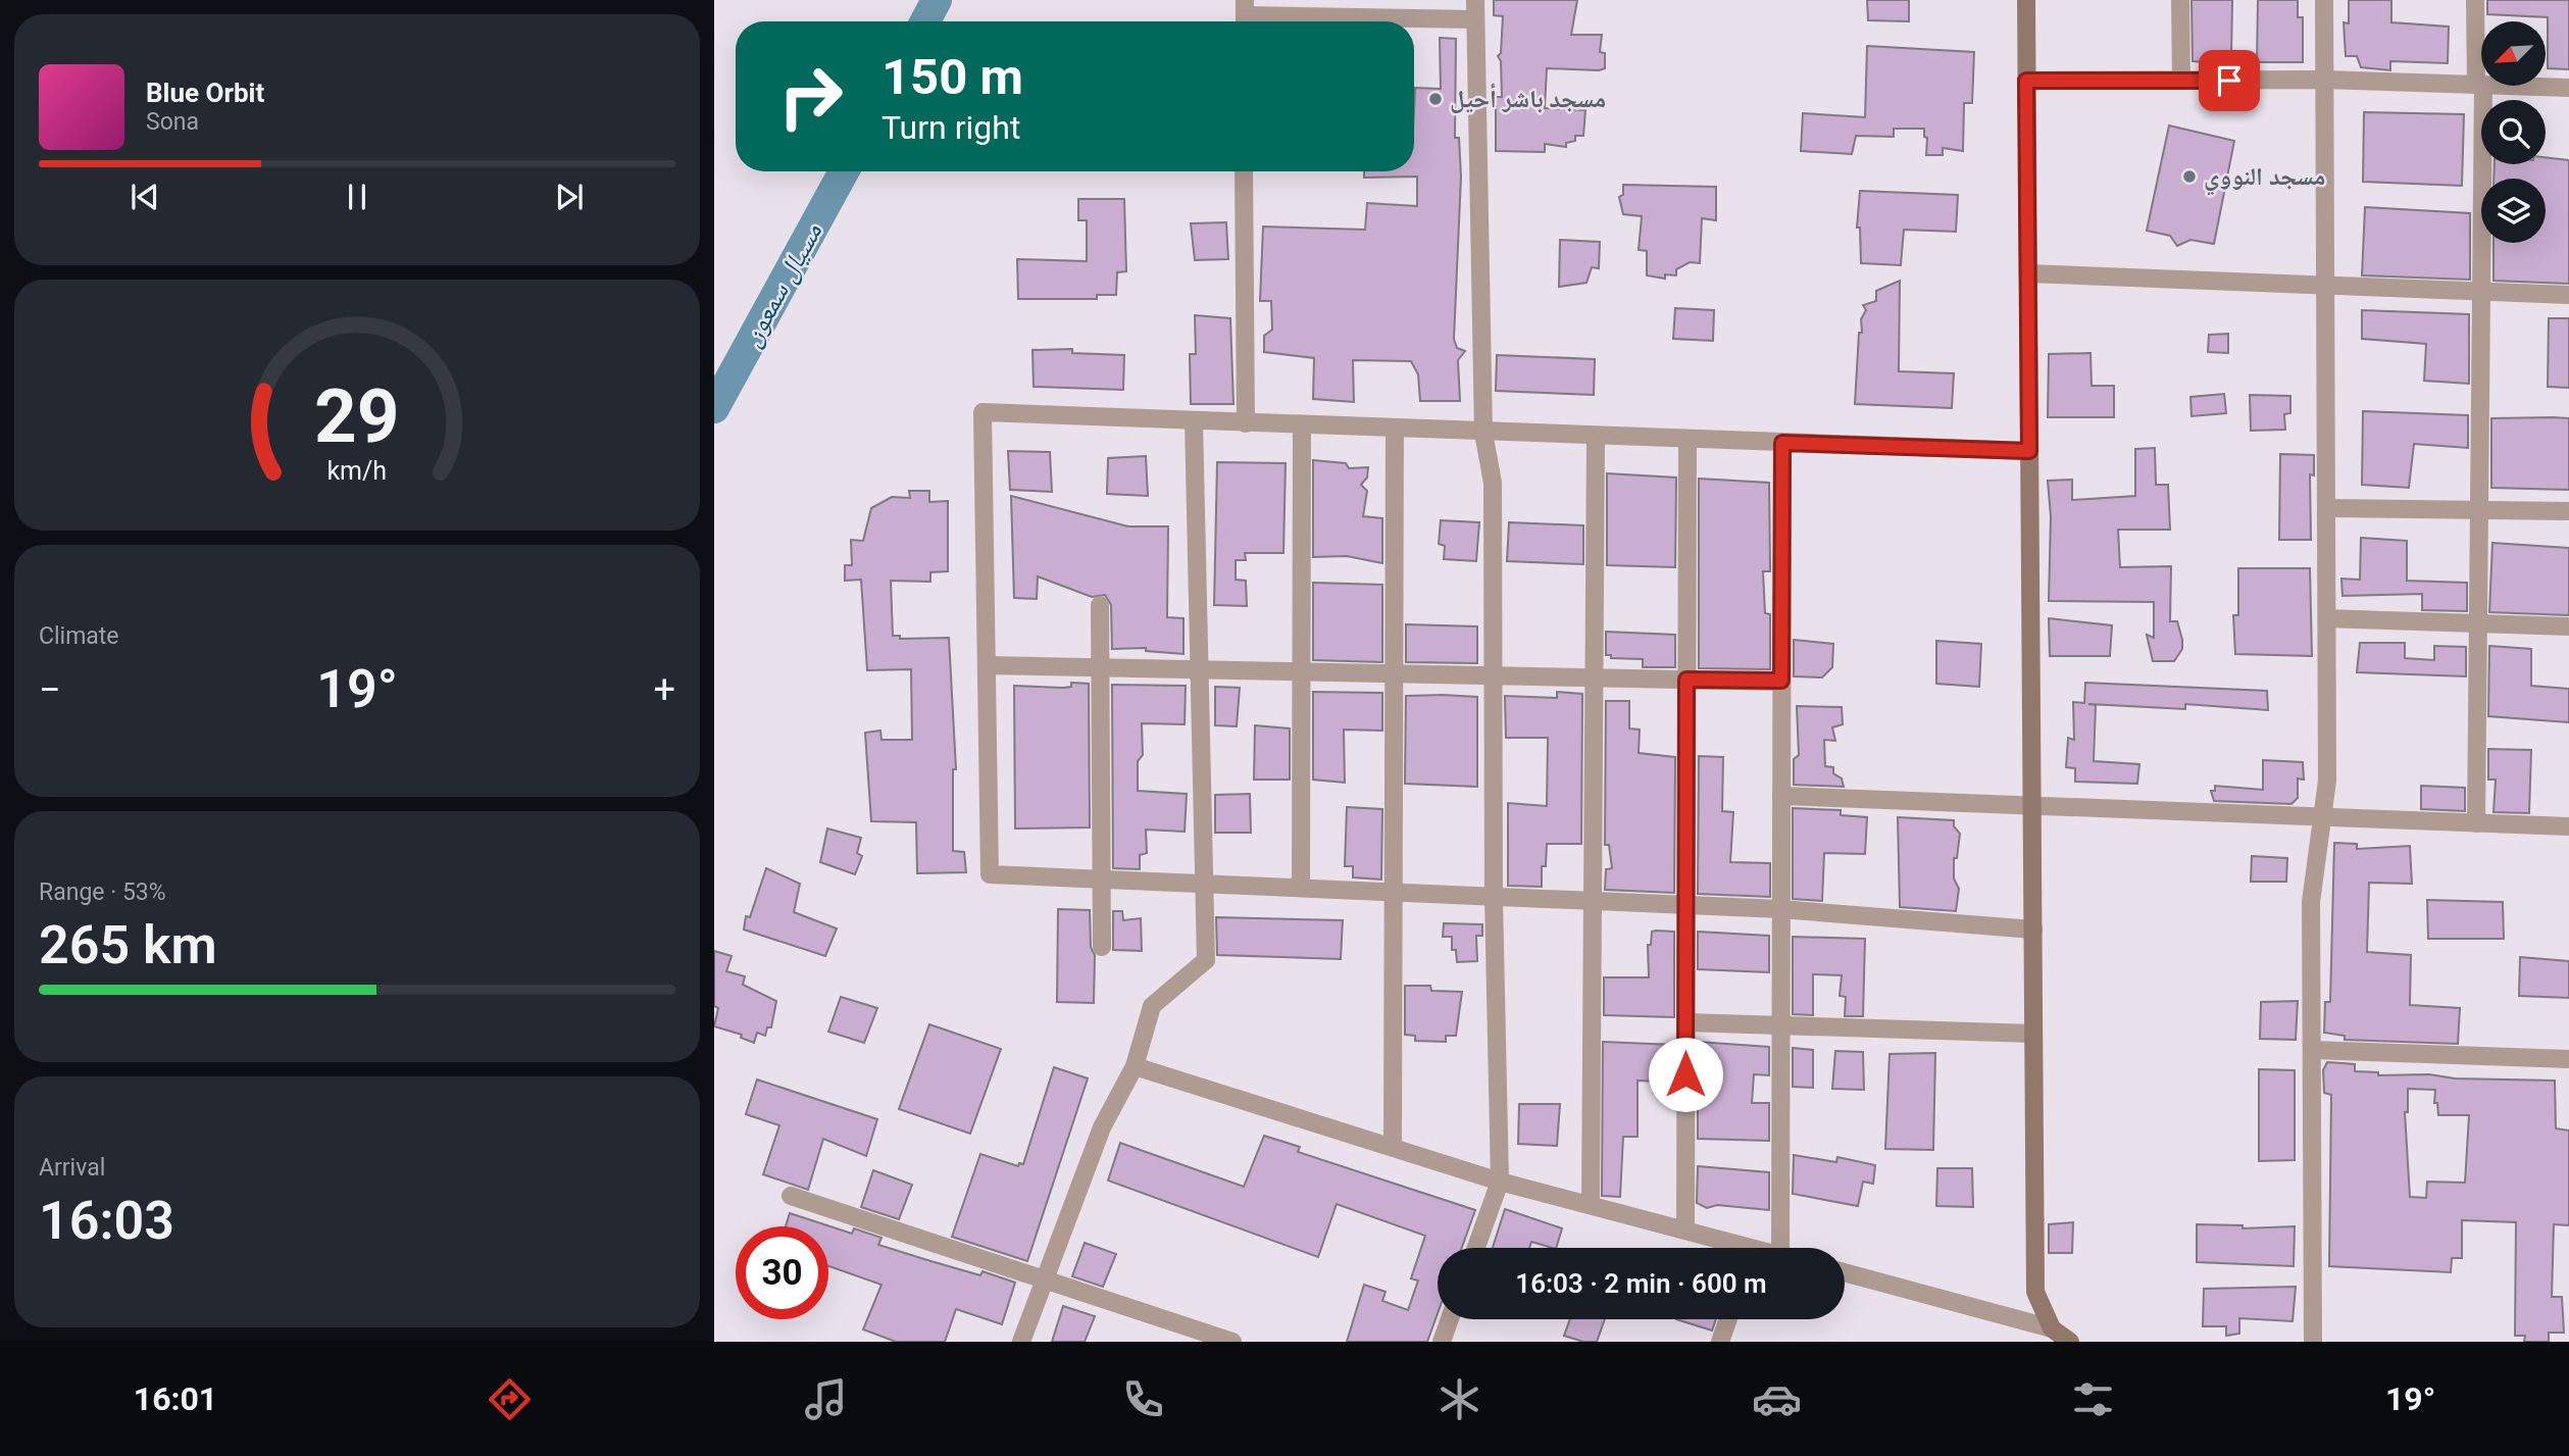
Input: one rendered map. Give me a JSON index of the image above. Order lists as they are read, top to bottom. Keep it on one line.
{"water":["مسيال سمعون"],"places":["مسجد باشر أحيل","مسجد النووي"],"north":"bottom left","page":{"turn":["150 m","Turn right"],"song":["Blue Orbit","Sona"],"tile":["Climate",["Range · 53%","265 km"],["Arrival","16:03"]],"heat":["−","19°","+"],"limit":"30","trip":"16:03 · 2 min · 600 m","tabs":["16:01","19°"],"gauge":["29","km/h"]}}
